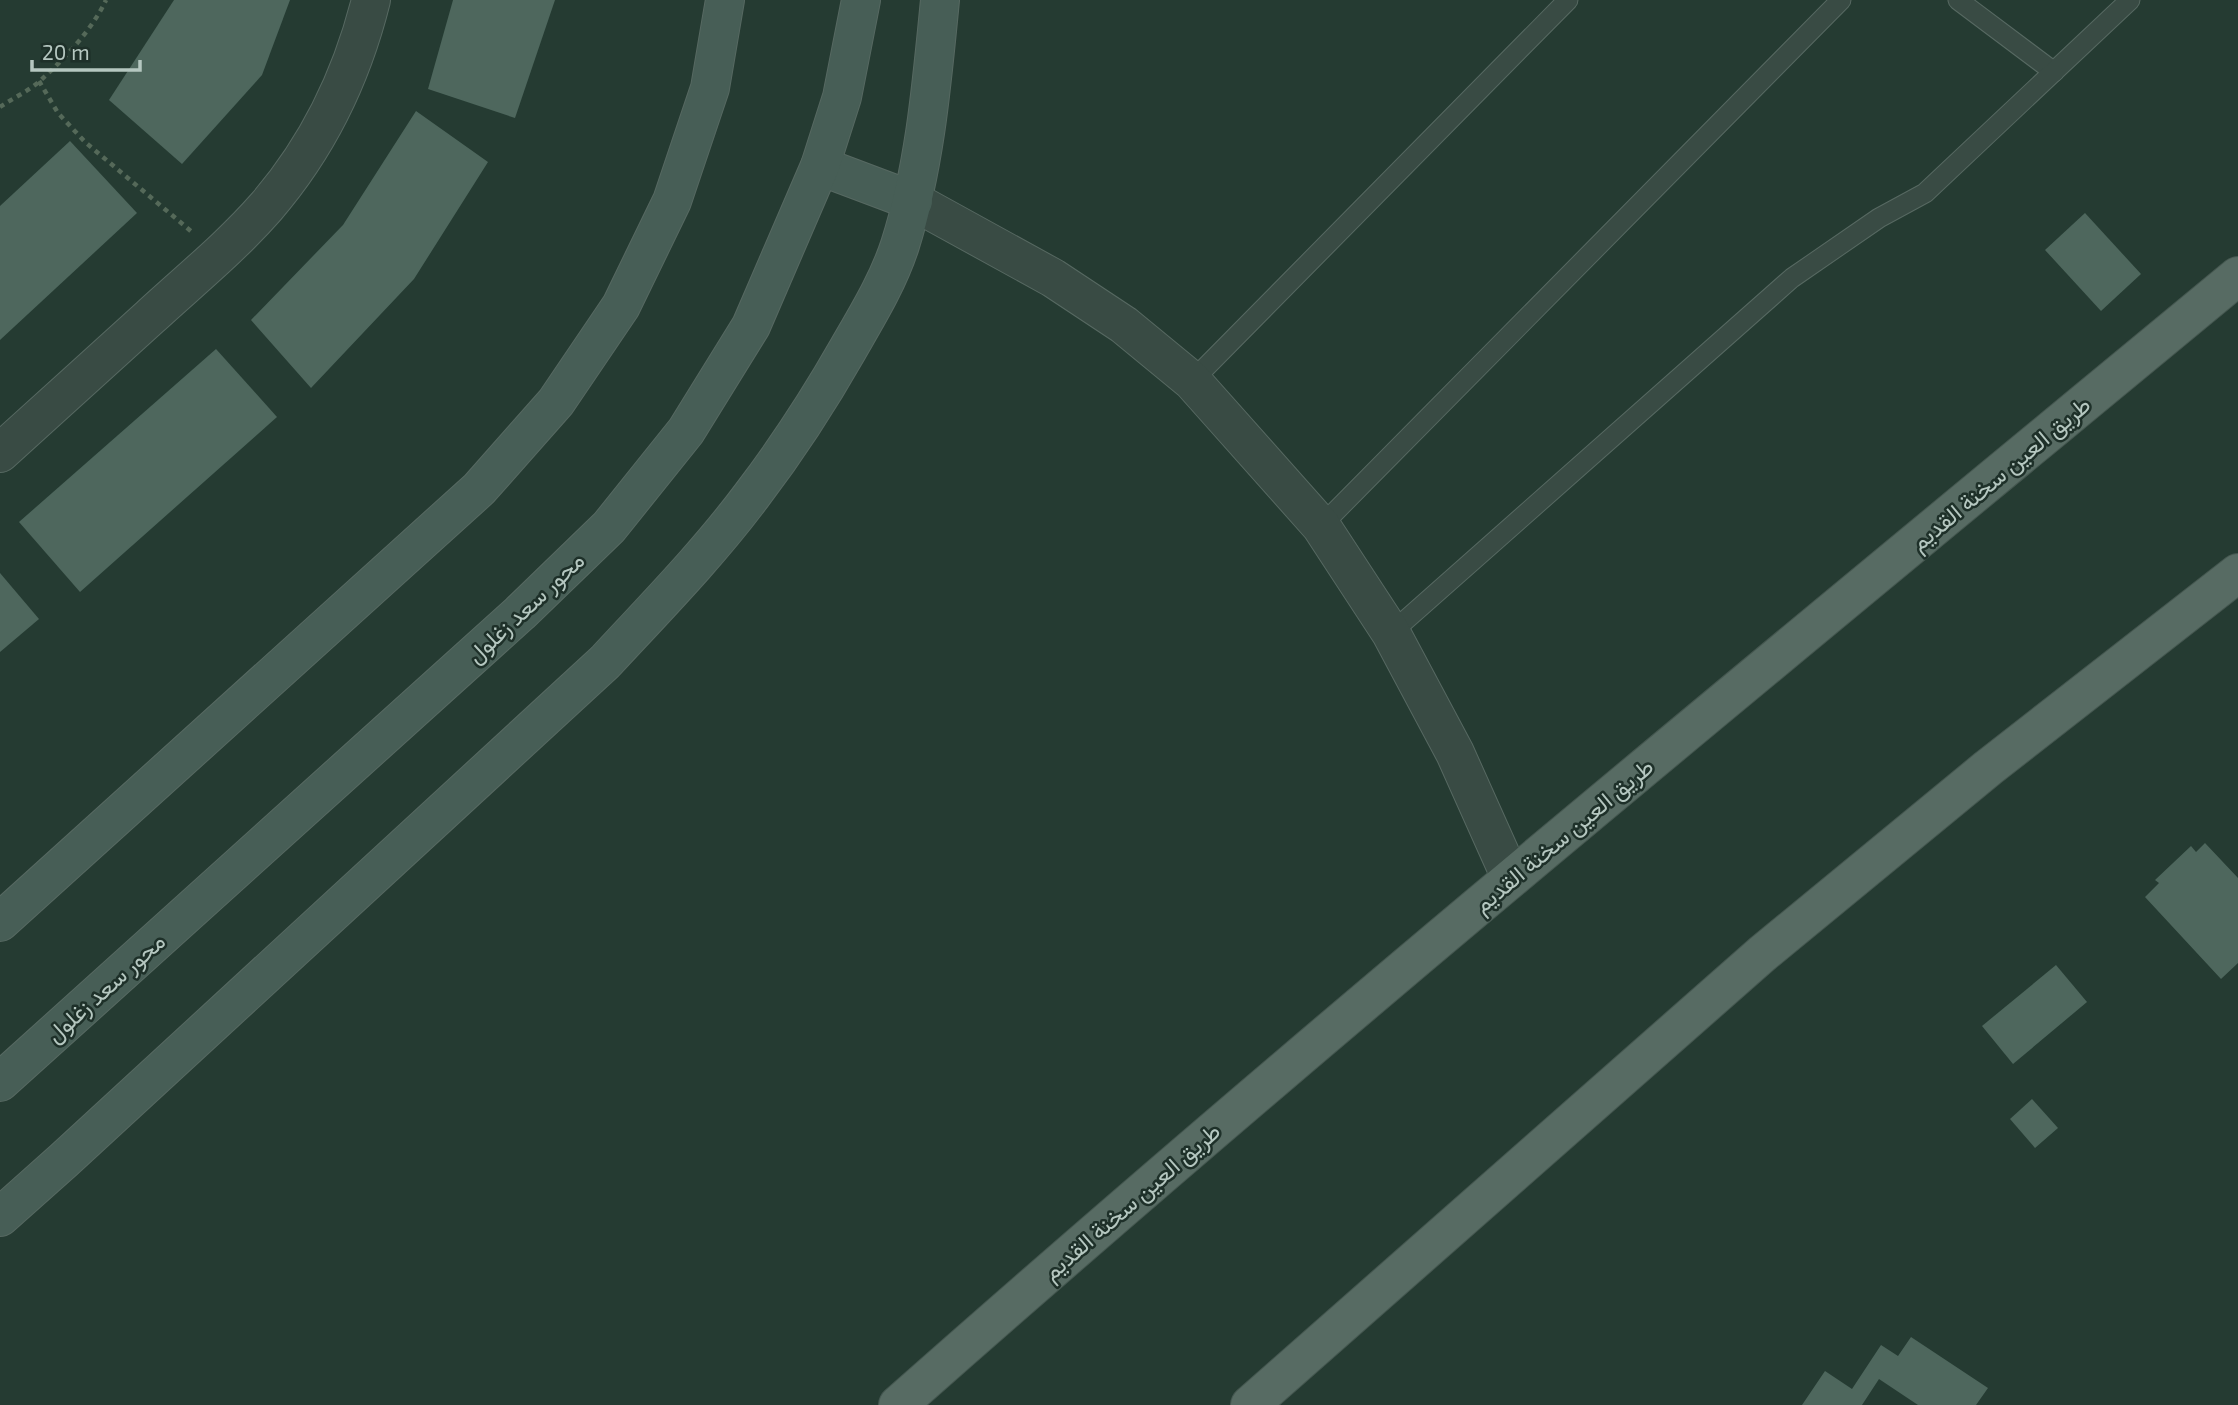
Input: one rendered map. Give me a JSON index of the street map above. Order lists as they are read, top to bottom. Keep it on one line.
{"streets":{"main road":["طريق العين سخنة القديم","محور سعد زغلول"]},"scale_bar":"20 m"}
